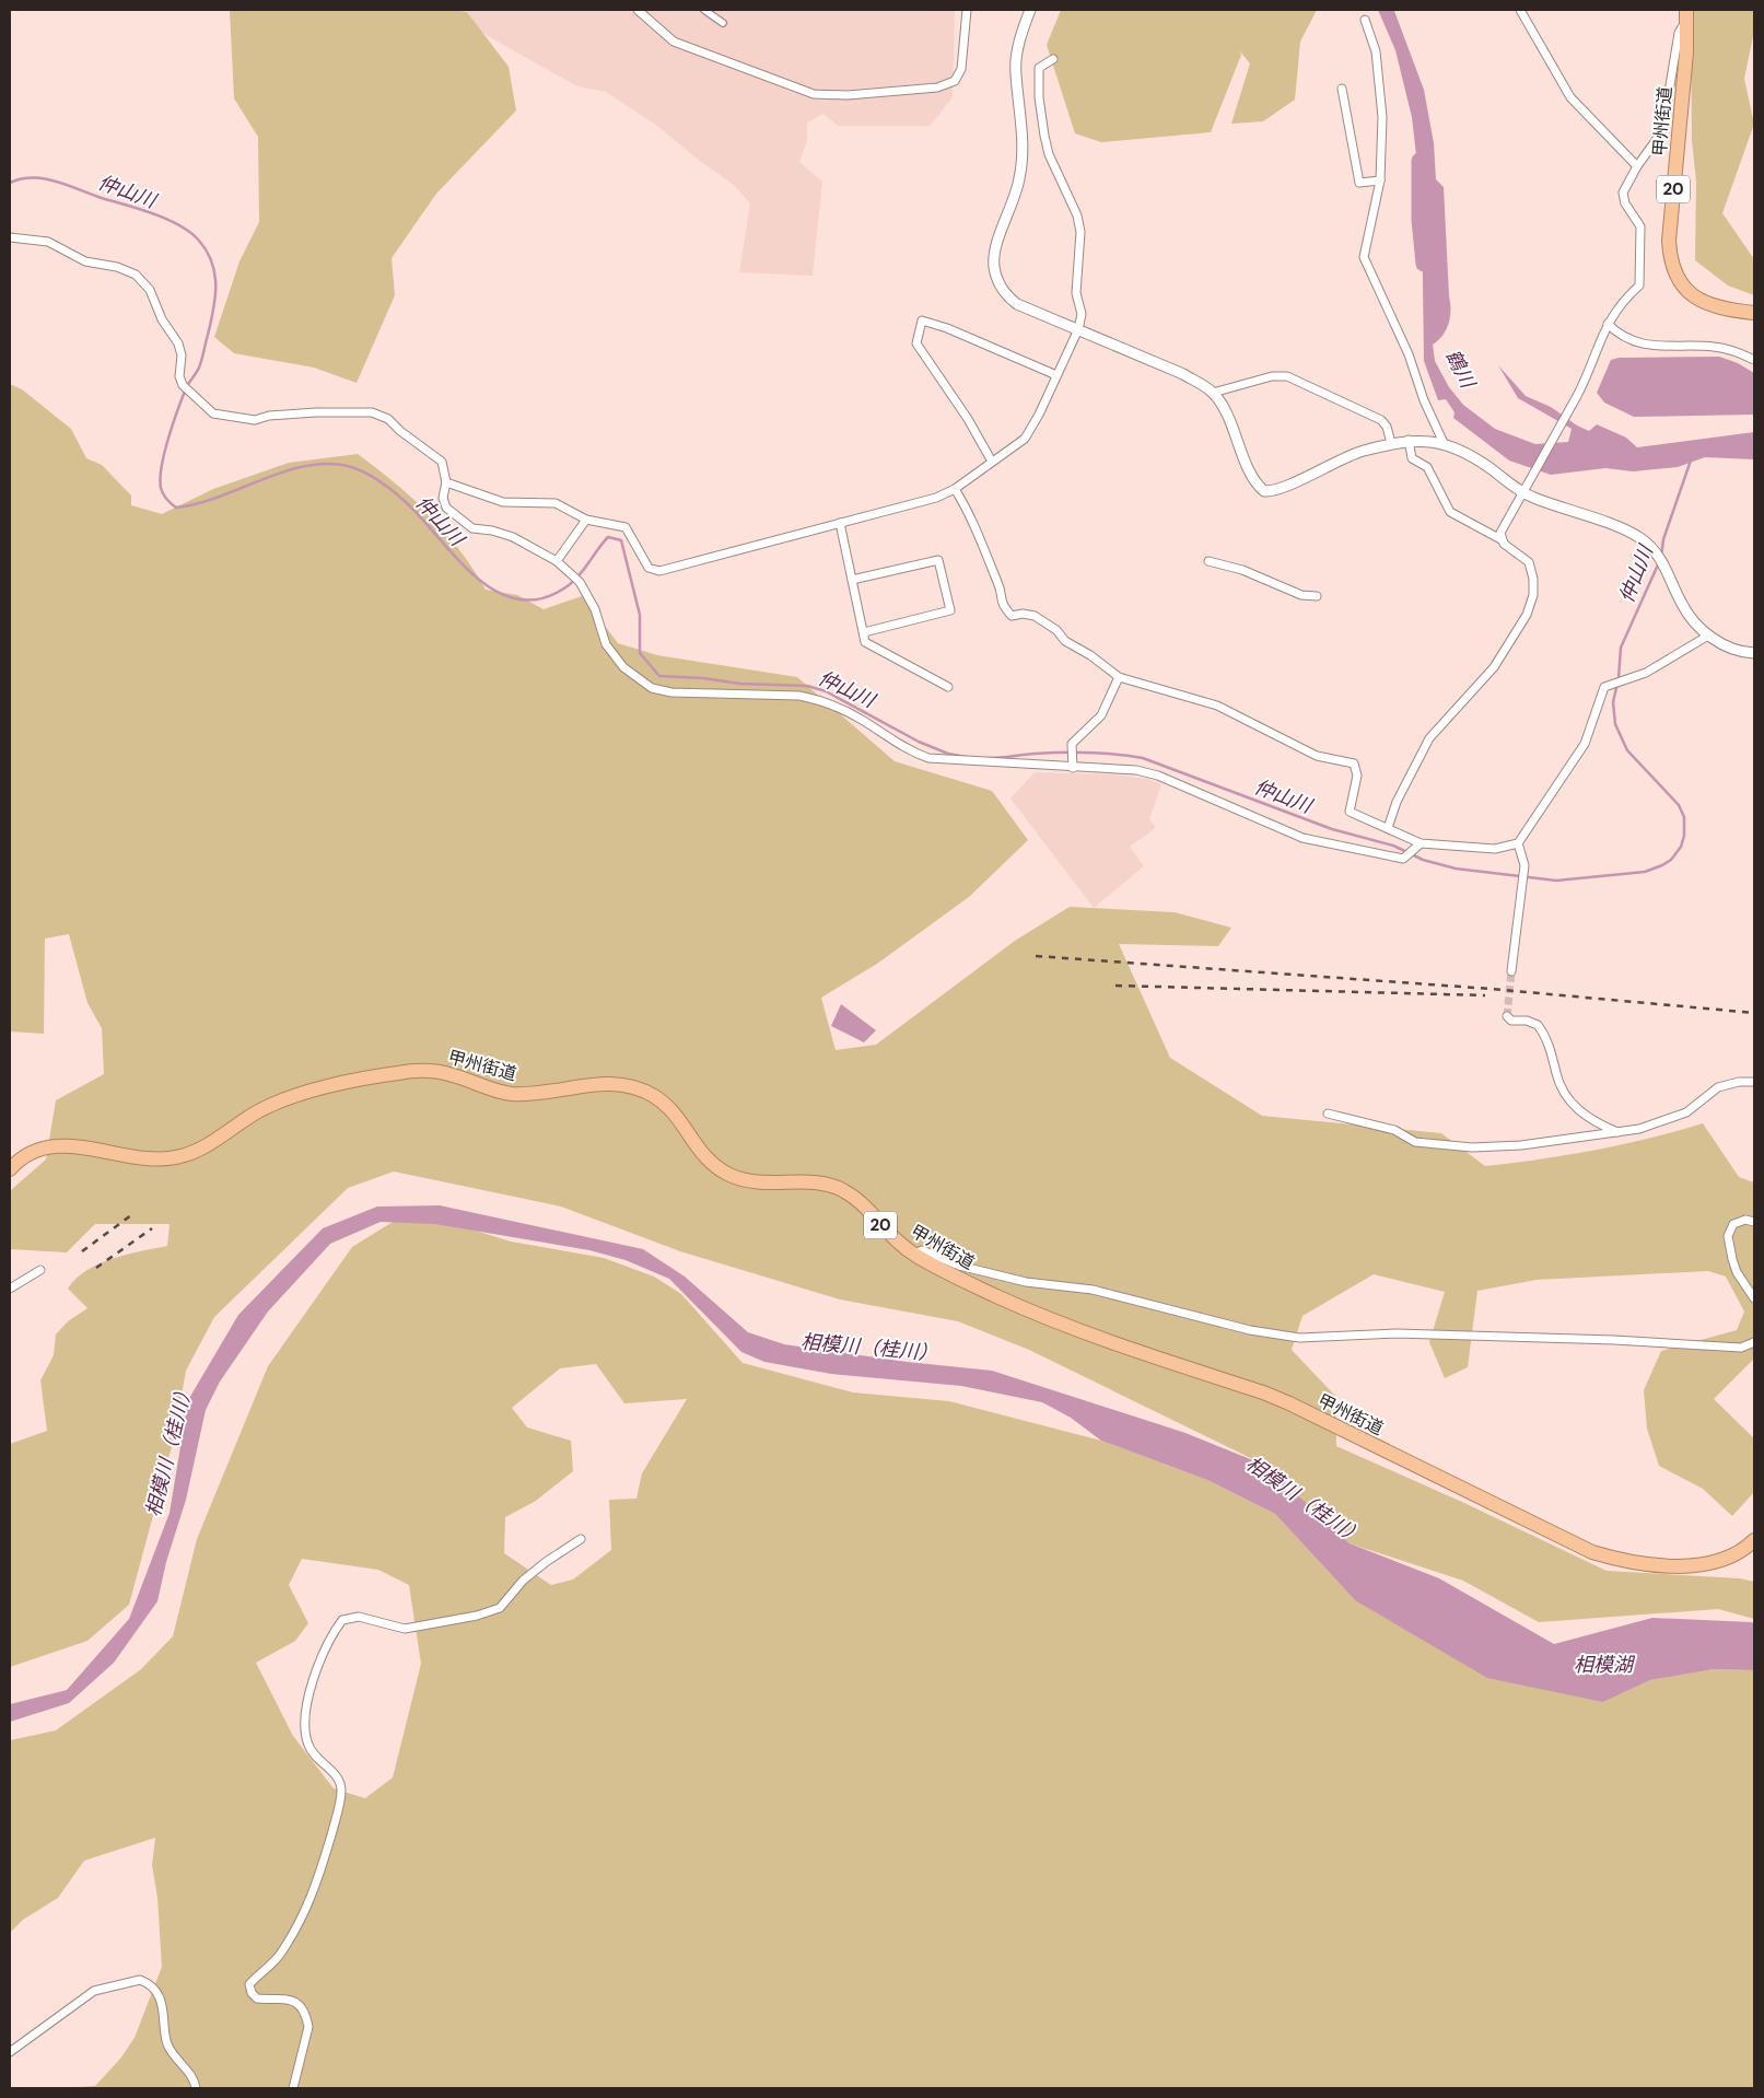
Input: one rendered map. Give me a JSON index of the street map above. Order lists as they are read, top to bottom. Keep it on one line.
{"streets":{"highway":["甲州街道","20"]},"water":["仲山川","鶴川","相模川（桂川）","相模湖"]}
